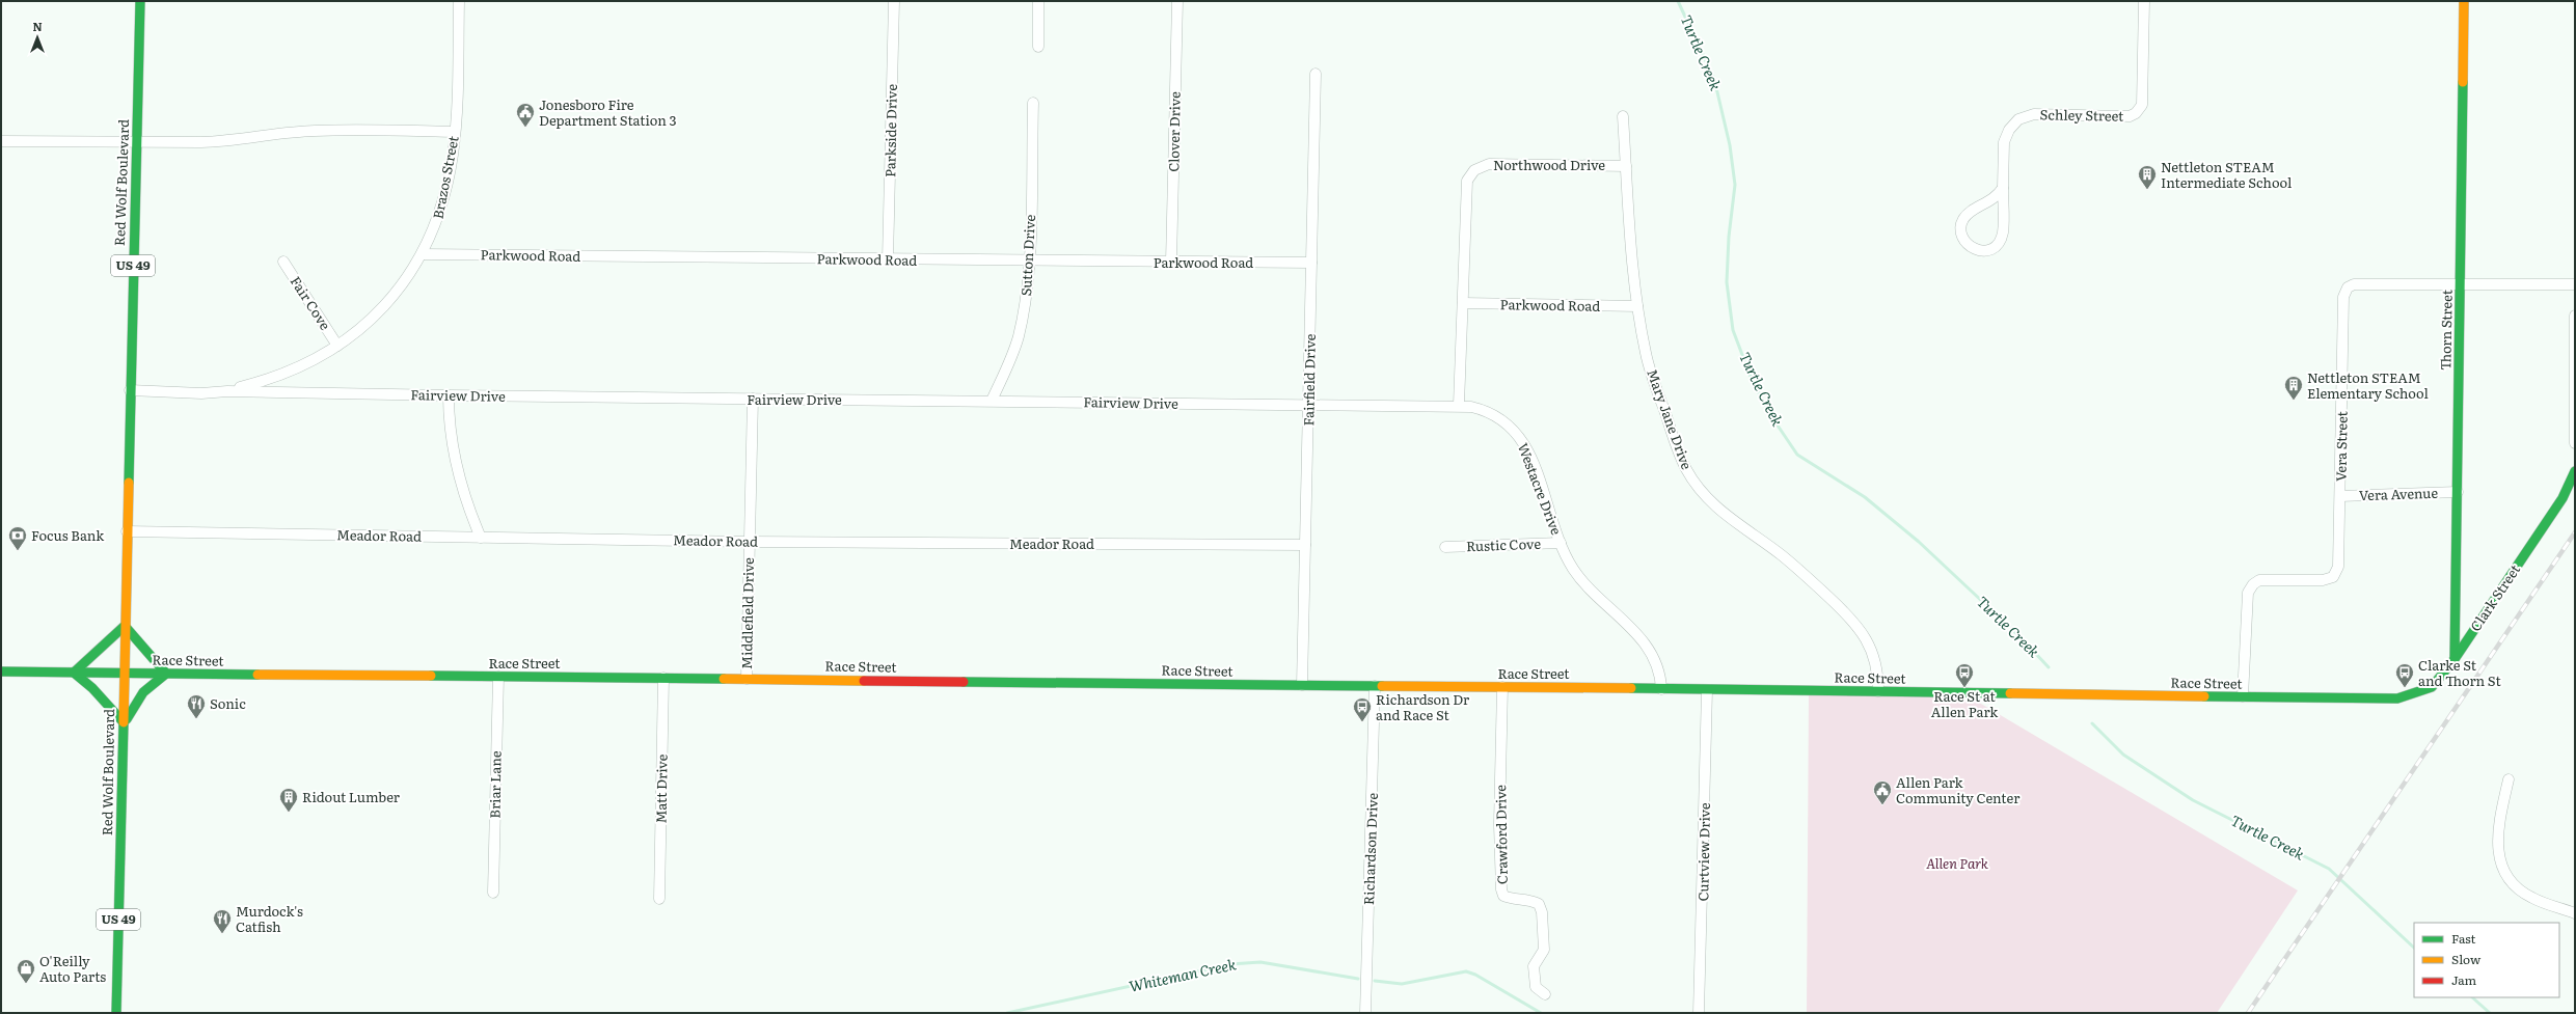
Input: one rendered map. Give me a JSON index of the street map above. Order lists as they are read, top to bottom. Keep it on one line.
{"streets":{"main road":["Red Wolf Boulevard","US 49","Thorn Street","Clark Street","Race Street"],"street":["Schley Street","Parkside Drive","Clover Drive","Northwood Drive","Brazos Street","Parkwood Road","Sutton Drive","Fair Cove","Fairfield Drive","Fairview Drive","Mary Jane Drive","Vera Street","Westacre Drive","Vera Avenue","Meador Road","Rustic Cove","Middlefield Drive","Briar Lane","Matt Drive","Crawford Drive","Richardson Drive","Curtview Drive"]},"crossings":[["Parkside Drive","Parkwood Road"],["Clover Drive","Parkwood Road"],["Northwood Drive","Parkwood Road"],["Northwood Drive","Mary Jane Drive"],["Brazos Street","Parkwood Road"],["Brazos Street","Fair Cove"],["Brazos Street","Fairview Drive"],["Red Wolf Boulevard","US 49"],["Red Wolf Boulevard","Fairview Drive"],["Red Wolf Boulevard","Meador Road"],["Red Wolf Boulevard","Race Street"],["Parkwood Road","Sutton Drive"],["Parkwood Road","Fairfield Drive"],["Parkwood Road","Mary Jane Drive"],["Sutton Drive","Fairview Drive"],["US 49","Fairview Drive"],["US 49","Meador Road"],["Thorn Street","Vera Street"],["Thorn Street","Vera Avenue"],["Thorn Street","Clark Street"],["Fairfield Drive","Fairview Drive"],["Fairfield Drive","Meador Road"],["Fairfield Drive","Race Street"],["Fairview Drive","Westacre Drive"],["Fairview Drive","Middlefield Drive"],["Mary Jane Drive","Race Street"],["Vera Street","Vera Avenue"],["Vera Street","Race Street"],["Westacre Drive","Rustic Cove"],["Westacre Drive","Race Street"],["Meador Road","Middlefield Drive"],["Clark Street","Race Street"],["Middlefield Drive","Race Street"],["Race Street","Briar Lane"],["Race Street","Matt Drive"],["Race Street","Crawford Drive"],["Race Street","Richardson Drive"],["Race Street","Curtview Drive"]],"water":["Turtle Creek","Whiteman Creek"],"parks":["Allen Park"],"places":{"public building":["Jonesboro Fire Department Station 3","Allen Park Community Center"],"building":["Nettleton STEAM Intermediate School","Nettleton STEAM Elementary School","Ridout Lumber"],"bank":["Focus Bank"],"bus stop":["Race St at Allen Park","Clarke St and Thorn St","Richardson Dr and Race St"],"restaurant":["Sonic","Murdock's Catfish"],"shop":["O'Reilly Auto Parts"]},"legend":["Fast","Slow","Jam"],"north":"top"}
